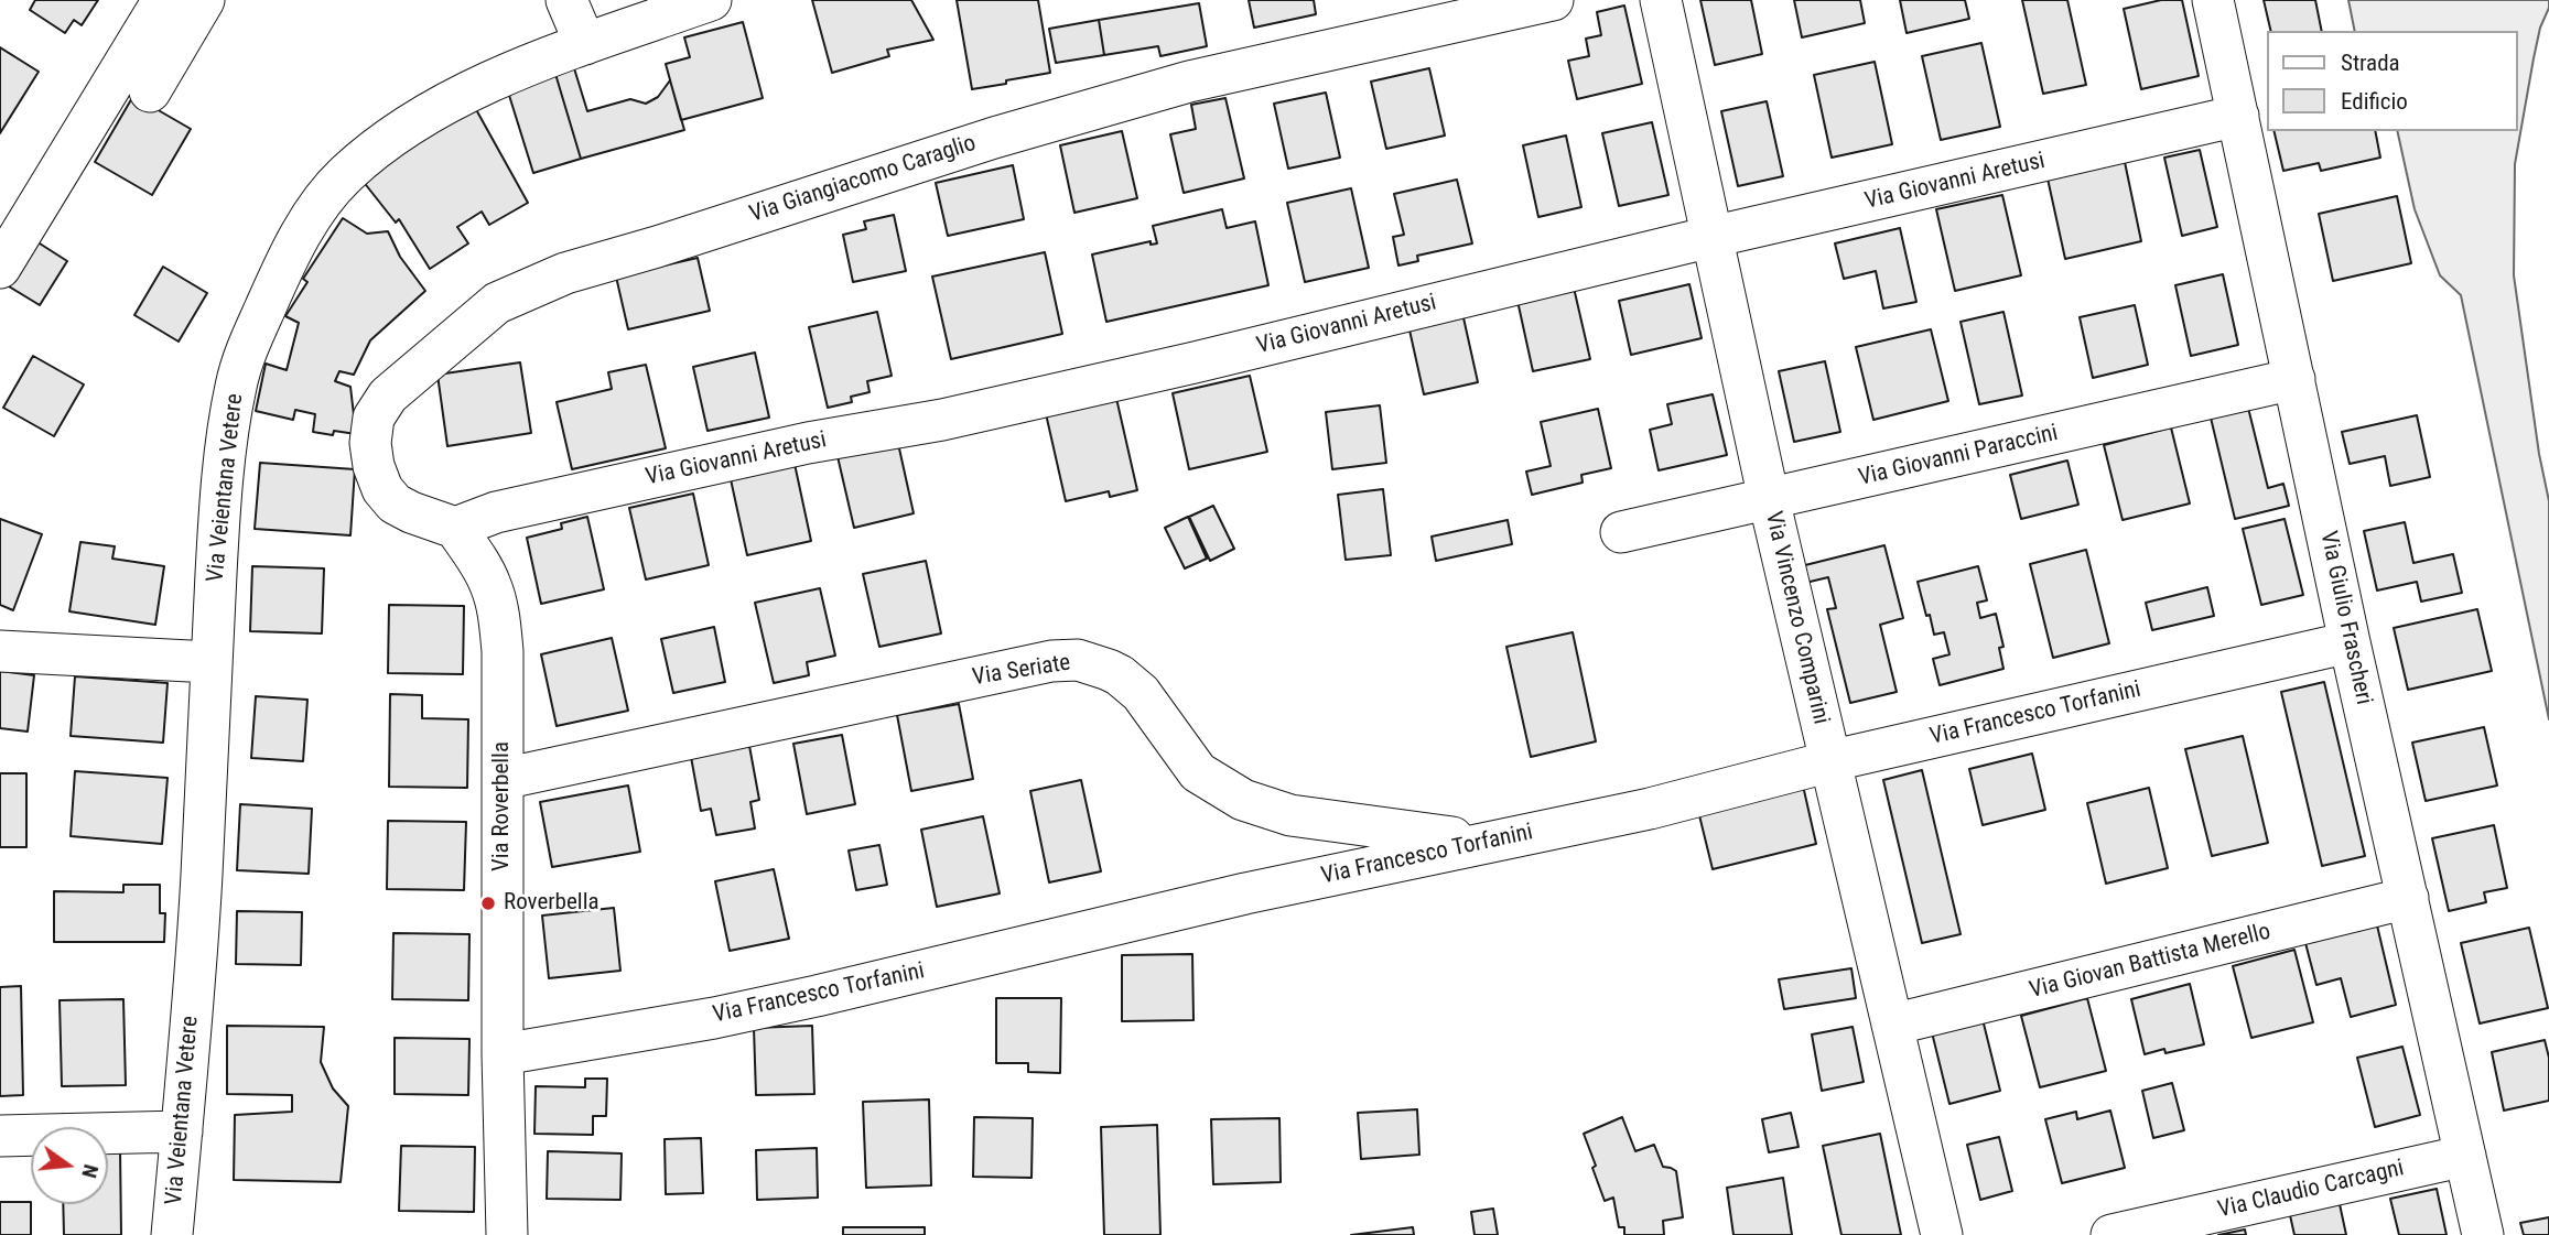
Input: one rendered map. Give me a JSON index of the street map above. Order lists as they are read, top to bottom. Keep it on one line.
{"streets":{"street":["Via Giangiacomo Caraglio","Via Giovanni Aretusi","Via Giovanni Paraccini","Via Veientana Vetere","Via Vincenzo Comparini","Via Giulio Frascheri","Via Seriate","Via Francesco Torfanini","Via Roverbella","Via Giovan Battista Merello","Via Claudio Carcagni"]},"crossings":[["Via Giangiacomo Caraglio","Via Giovanni Aretusi"],["Via Giangiacomo Caraglio","Via Roverbella"],["Via Giovanni Aretusi","Via Vincenzo Comparini"],["Via Giovanni Aretusi","Via Giulio Frascheri"],["Via Giovanni Aretusi","Via Roverbella"],["Via Giovanni Paraccini","Via Vincenzo Comparini"],["Via Giovanni Paraccini","Via Giulio Frascheri"],["Via Vincenzo Comparini","Via Francesco Torfanini"],["Via Vincenzo Comparini","Via Giovan Battista Merello"],["Via Giulio Frascheri","Via Francesco Torfanini"],["Via Giulio Frascheri","Via Giovan Battista Merello"],["Via Giulio Frascheri","Via Claudio Carcagni"],["Via Seriate","Via Francesco Torfanini"],["Via Seriate","Via Roverbella"],["Via Francesco Torfanini","Via Roverbella"]],"places":["Roverbella"],"legend":["Strada","Edificio"],"north":"right"}
